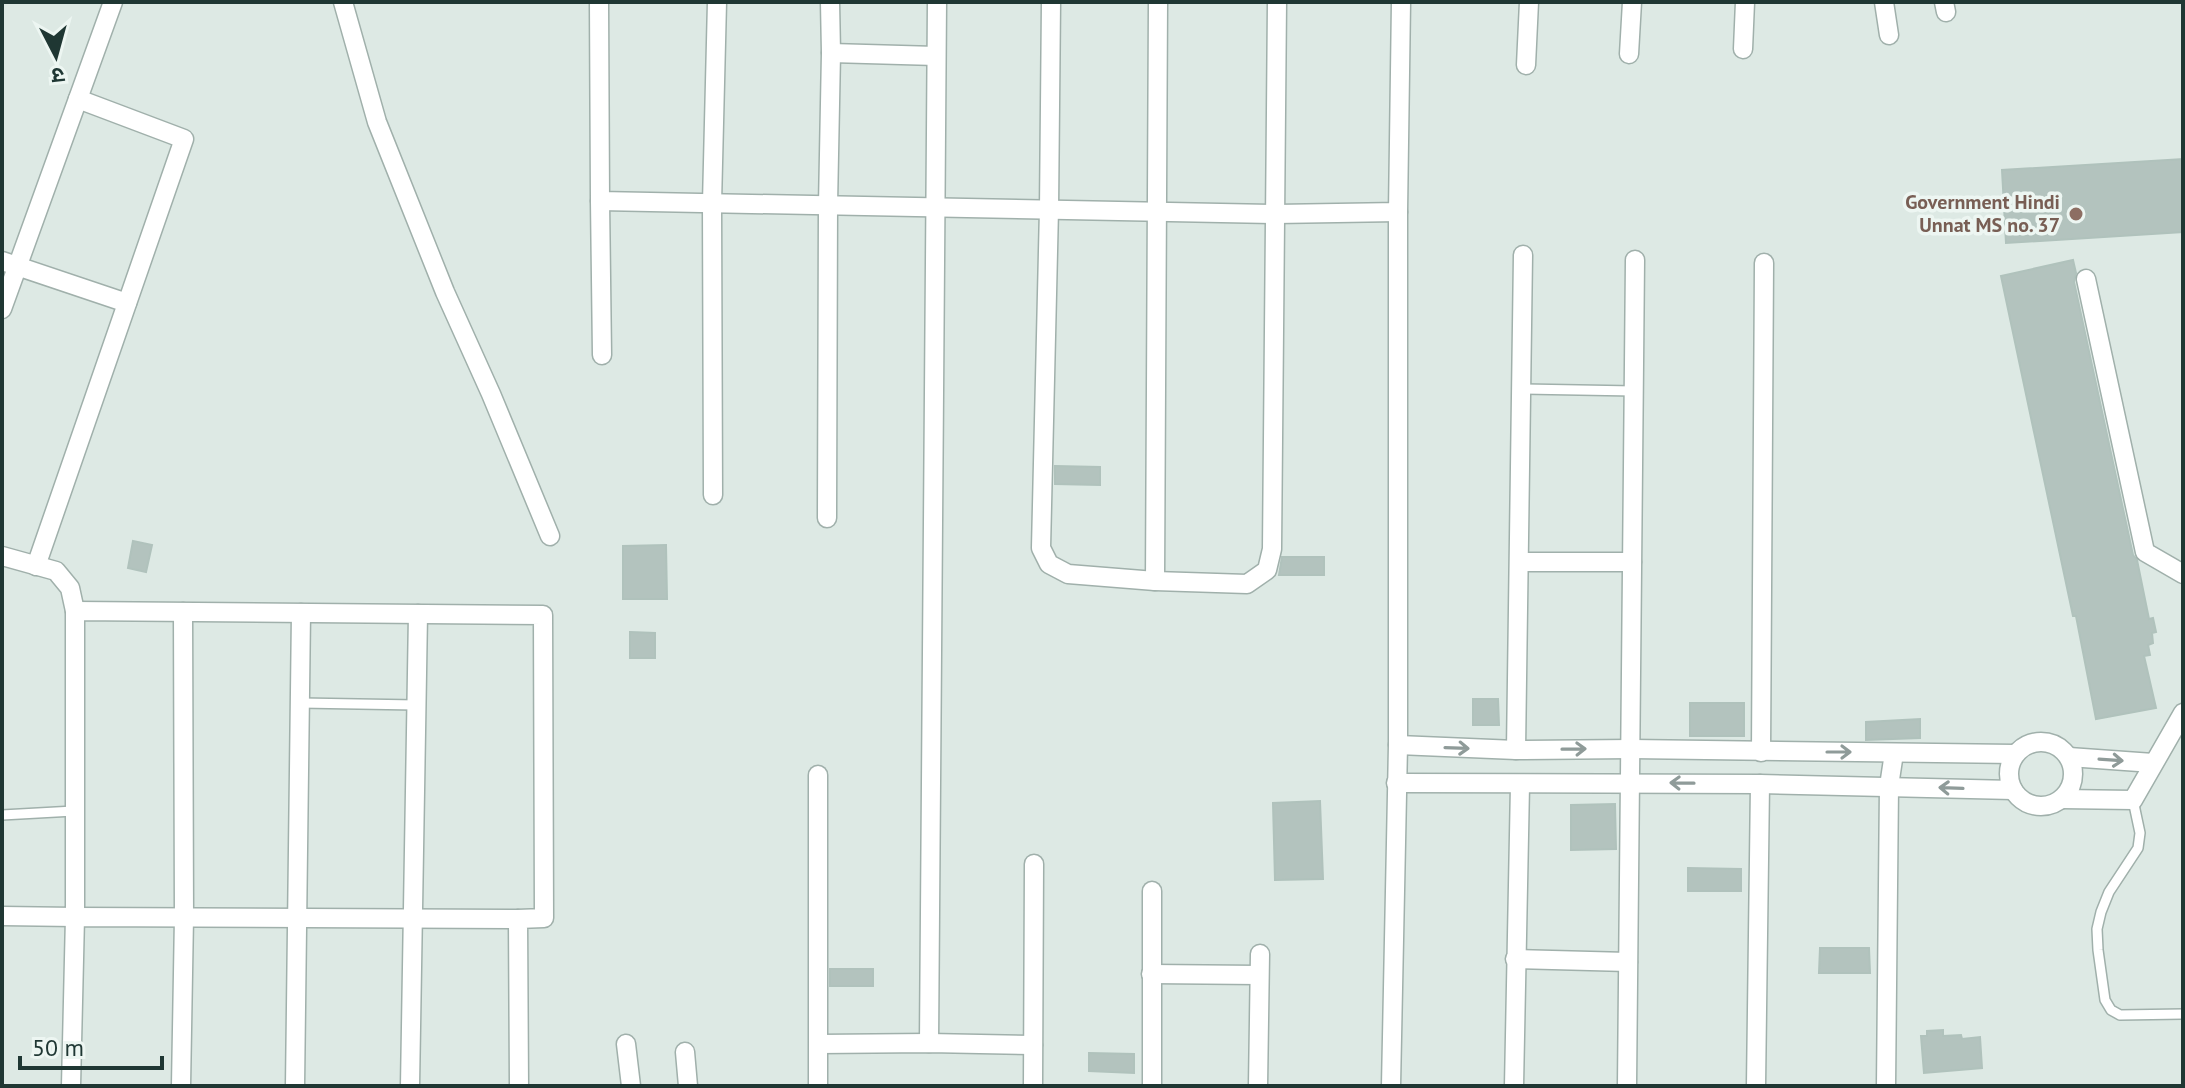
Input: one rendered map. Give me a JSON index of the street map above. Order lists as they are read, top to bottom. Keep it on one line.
{"places":["Government Hindi Unnat MS no. 37"],"scale_bar":"50 m","north":"bottom"}
